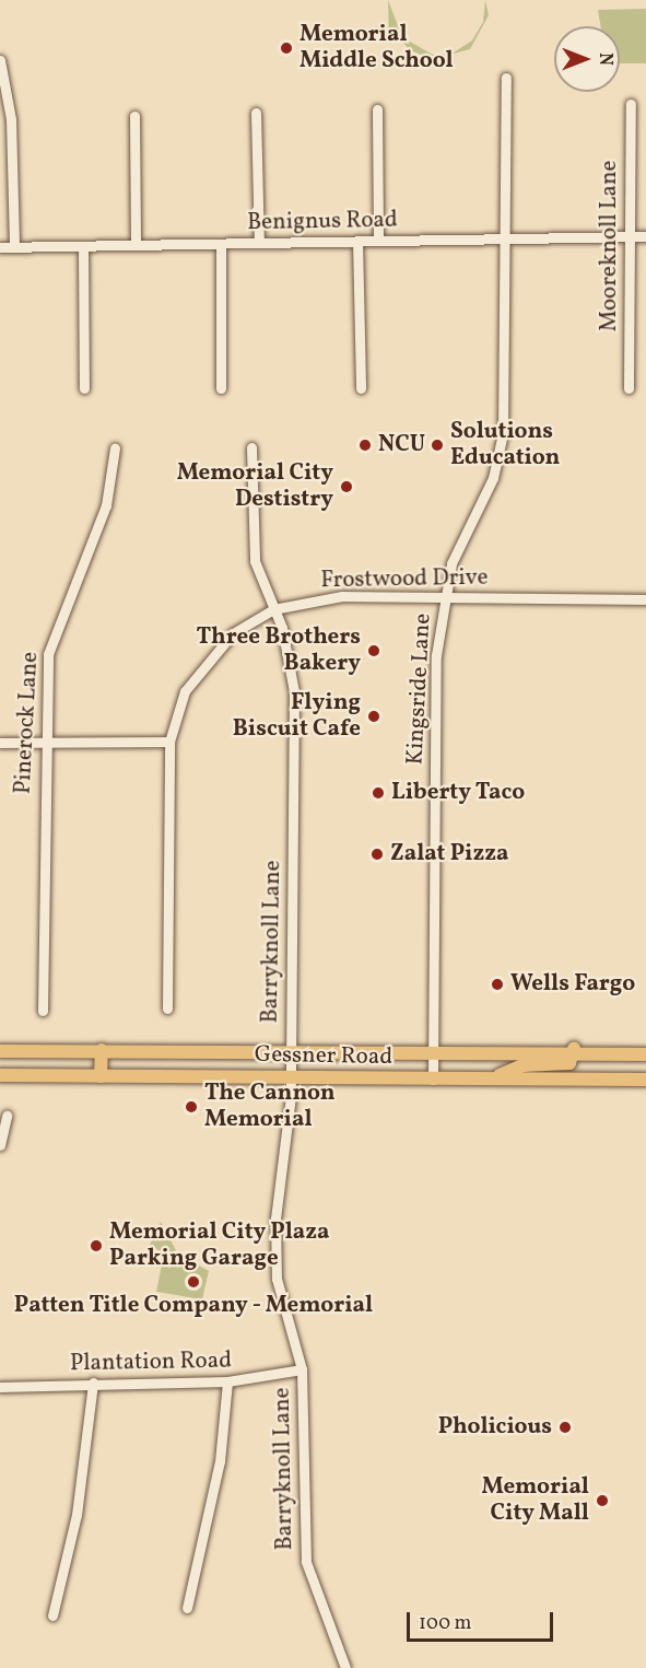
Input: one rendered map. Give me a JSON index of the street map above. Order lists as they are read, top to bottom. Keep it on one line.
{"streets":{"main road":["Gessner Road"],"street":["Benignus Road","Mooreknoll Lane","Frostwood Drive","Kingsride Lane","Pinerock Lane","Barryknoll Lane","Plantation Road"]},"crossings":[["Benignus Road","Mooreknoll Lane"],["Benignus Road","Kingsride Lane"],["Frostwood Drive","Kingsride Lane"],["Frostwood Drive","Barryknoll Lane"],["Kingsride Lane","Gessner Road"],["Barryknoll Lane","Gessner Road"],["Barryknoll Lane","Plantation Road"]],"places":["Memorial Middle School","NCU","Solutions Education","Memorial City Destistry","Three Brothers Bakery","Flying Biscuit Cafe","Liberty Taco","Zalat Pizza","Wells Fargo","The Cannon Memorial","Memorial City Plaza Parking Garage","Patten Title Company - Memorial","Pholicious","Memorial City Mall"],"scale_bar":"100 m","north":"right"}
